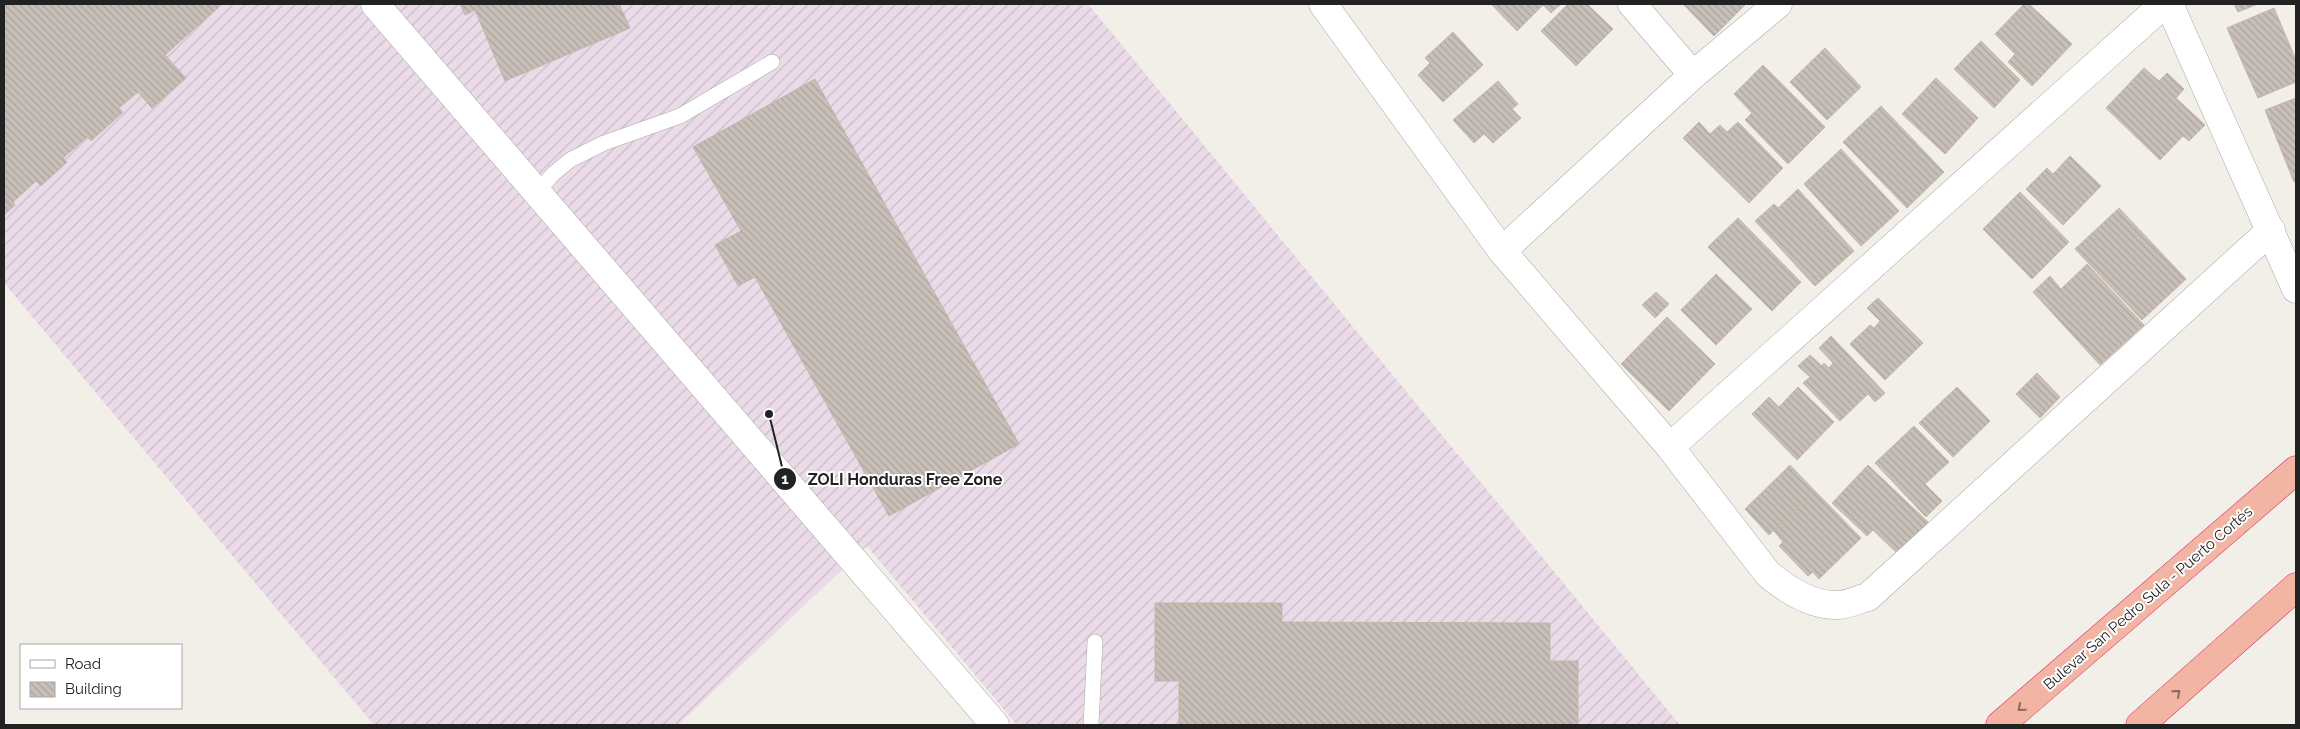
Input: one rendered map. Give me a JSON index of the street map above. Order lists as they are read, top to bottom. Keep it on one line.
{"streets":{"highway":["Bulevar San Pedro Sula - Puerto Cortés"]},"places":["ZOLI Honduras Free Zone"],"legend":["Road","Building"]}
